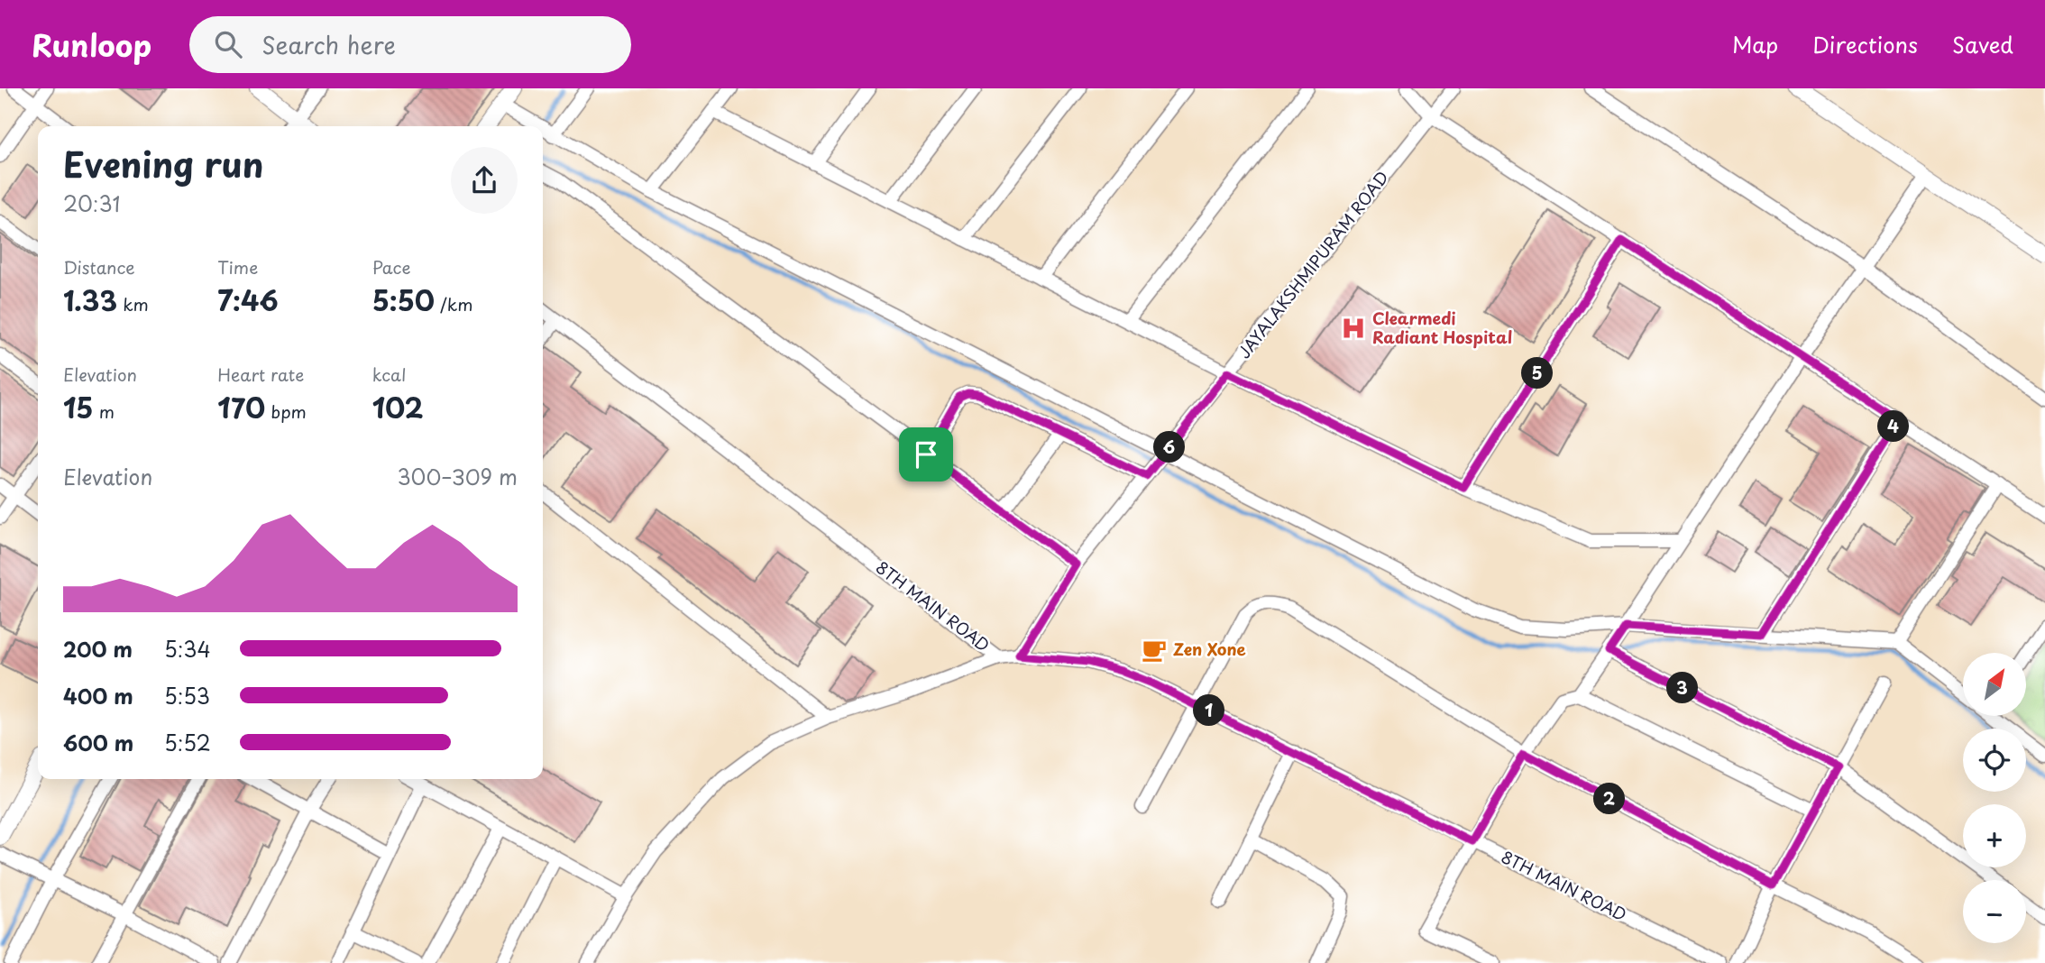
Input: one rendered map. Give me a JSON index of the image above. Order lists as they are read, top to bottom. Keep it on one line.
{"streets":{"street":["JAYALAKSHMIPURAM ROAD","8TH MAIN ROAD"]},"crossings":[["JAYALAKSHMIPURAM ROAD","8TH MAIN ROAD"]],"places":{"hospital":["Clearmedi Radiant Hospital"],"cafe":["Zen Xone"]},"north":"top right","page":{"header":"Runloop","search":"Search here","nav":["Map","Directions","Saved"],"heading":["Evening run","20:31"],"stats":[["Distance","1.33 km"],["Time","7:46"],["Pace","5:50 /km"],["Elevation","15 m"],["Heart rate","170 bpm"],["kcal","102"]],"pins":["5","4","6","3","1","2"],"chart":["Elevation","300–309 m"],"list":[{"name":"200 m","note":"5:34"},{"name":"400 m","note":"5:53"},{"name":"600 m","note":"5:52"}],"map_buttons":["+","−"]}}
